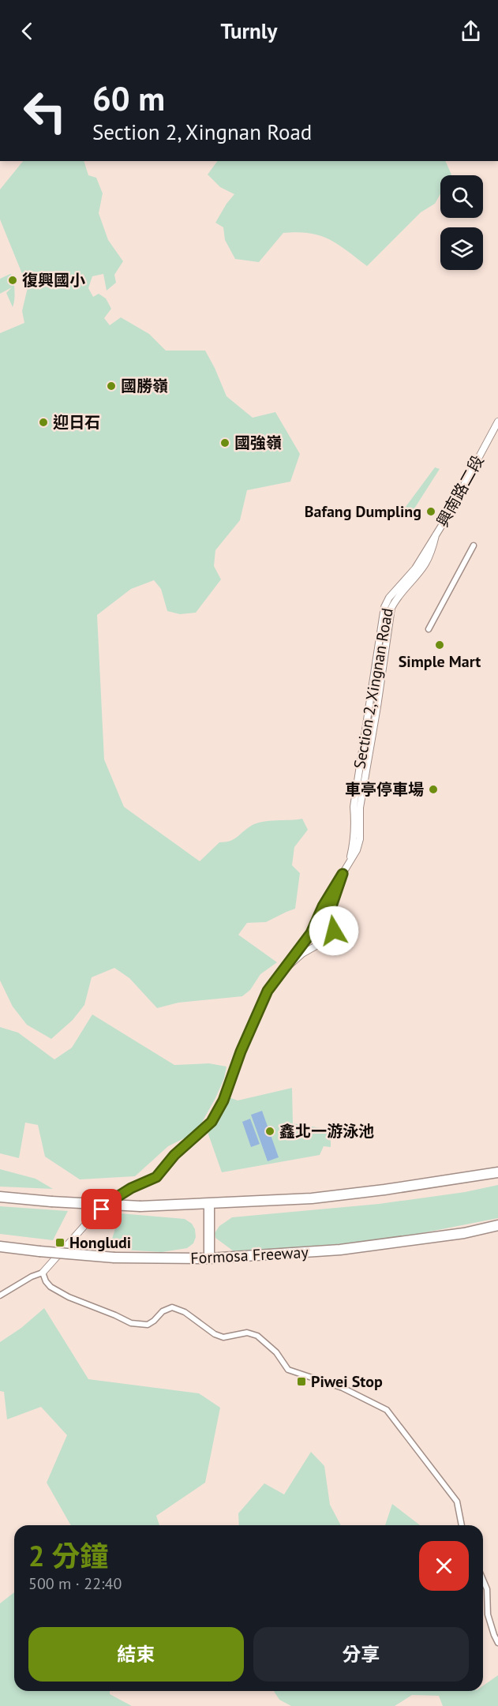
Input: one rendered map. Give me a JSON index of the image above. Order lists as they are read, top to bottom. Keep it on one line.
{"streets":{"highway":["Formosa Freeway"],"street":["興南路二段","Section 2, Xingnan Road"]},"crossings":[["興南路二段","Section 2, Xingnan Road"]],"places":{"other":["復興國小","國勝嶺","迎日石","國強嶺","Bafang Dumpling","Simple Mart","車亭停車場","鑫北一游泳池"],"transit":["Hongludi","Piwei Stop"]},"page":{"header":"Turnly","turn":["60 m","Section 2, Xingnan Road"],"heading":["2 分鐘","500 m · 22:40"],"buttons":["結束","分享"]}}
